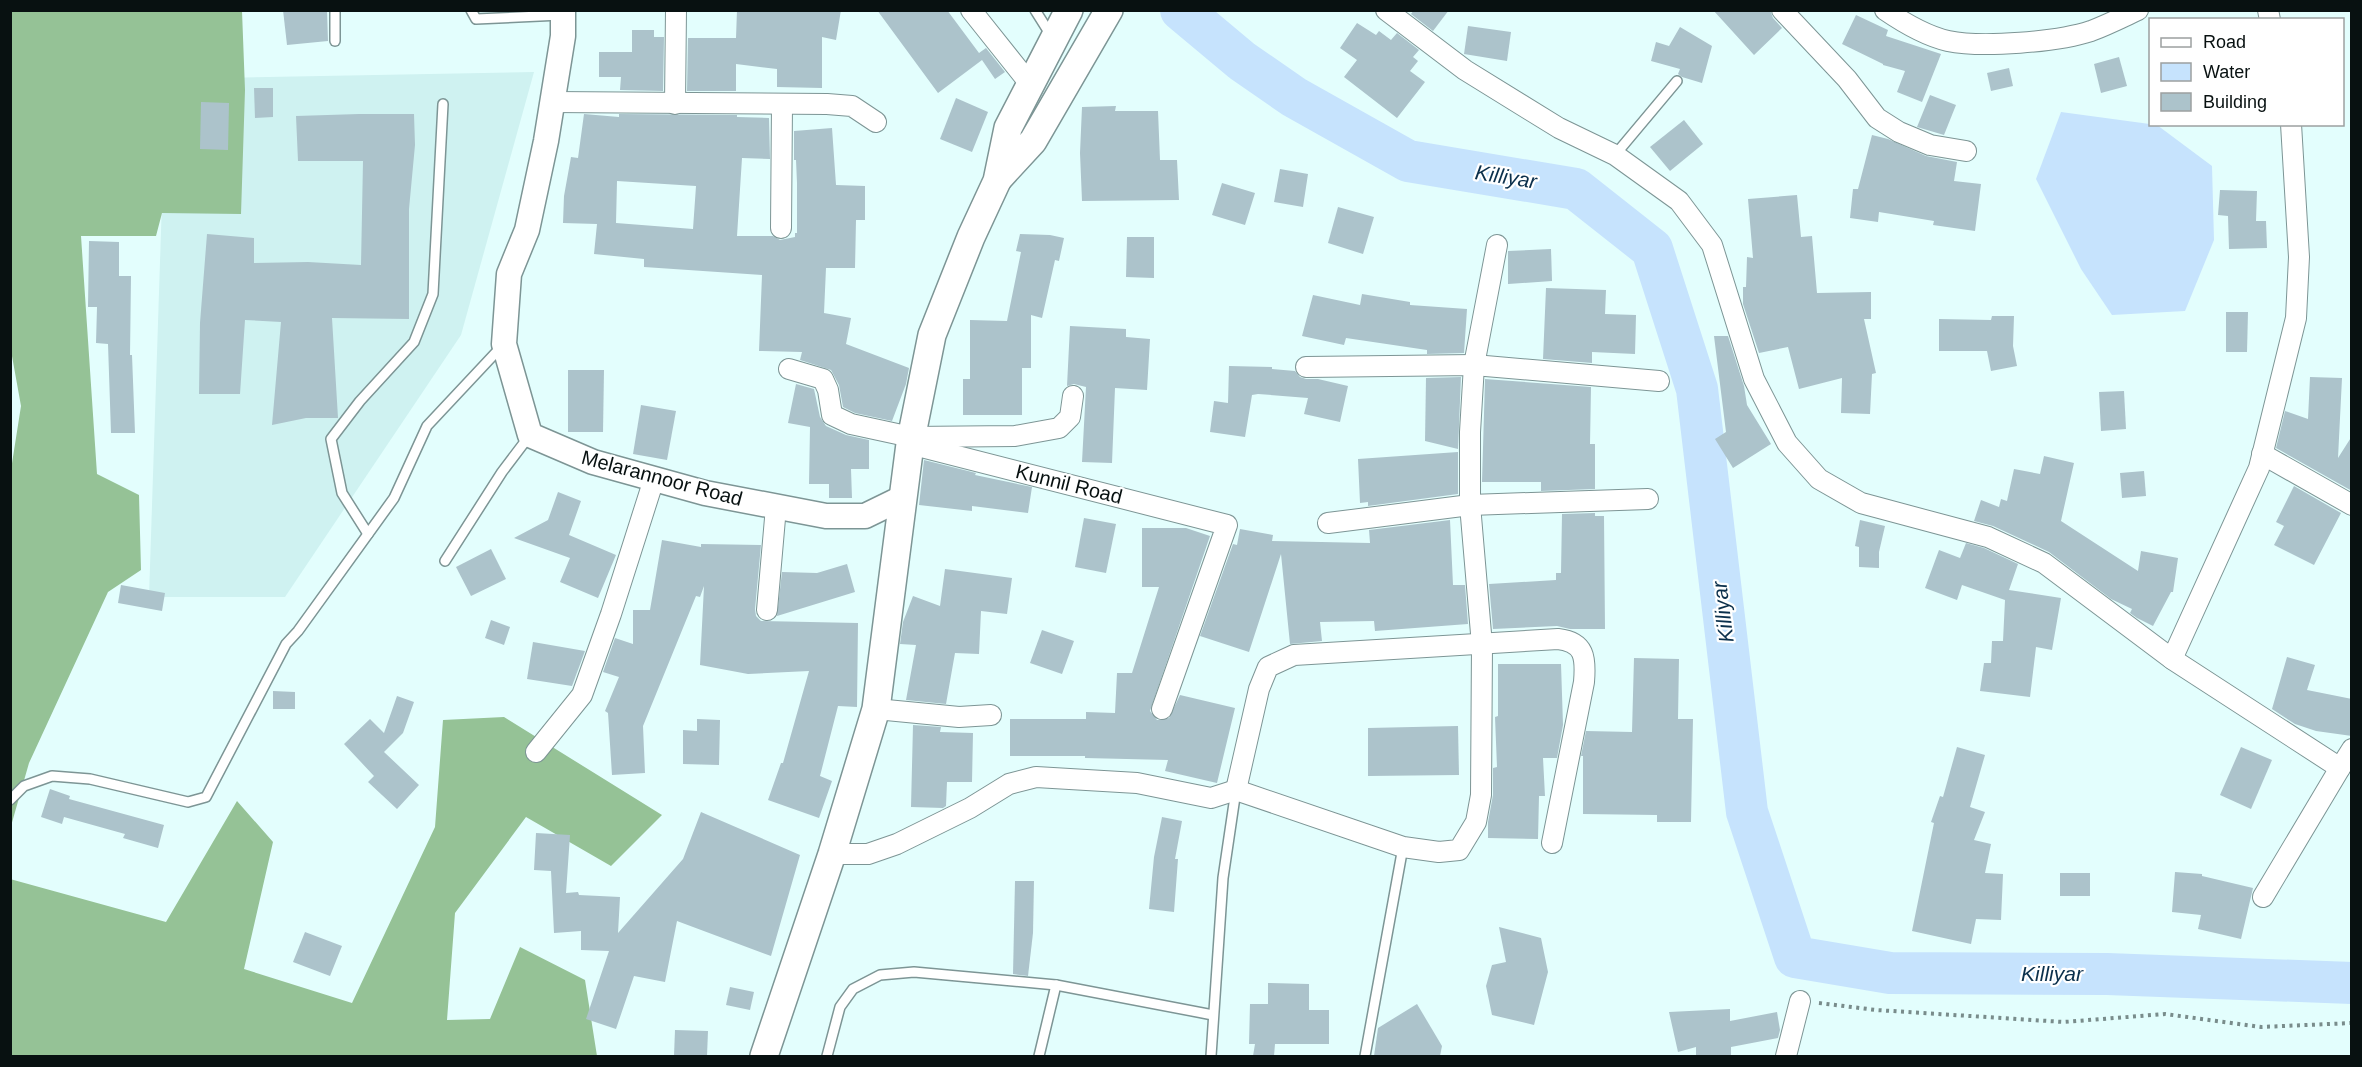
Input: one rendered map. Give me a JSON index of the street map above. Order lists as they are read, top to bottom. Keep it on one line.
{"streets":{"street":["Melarannoor Road","Kunnil Road"]},"water":["Killiyar"],"legend":["Road","Water","Building"]}
